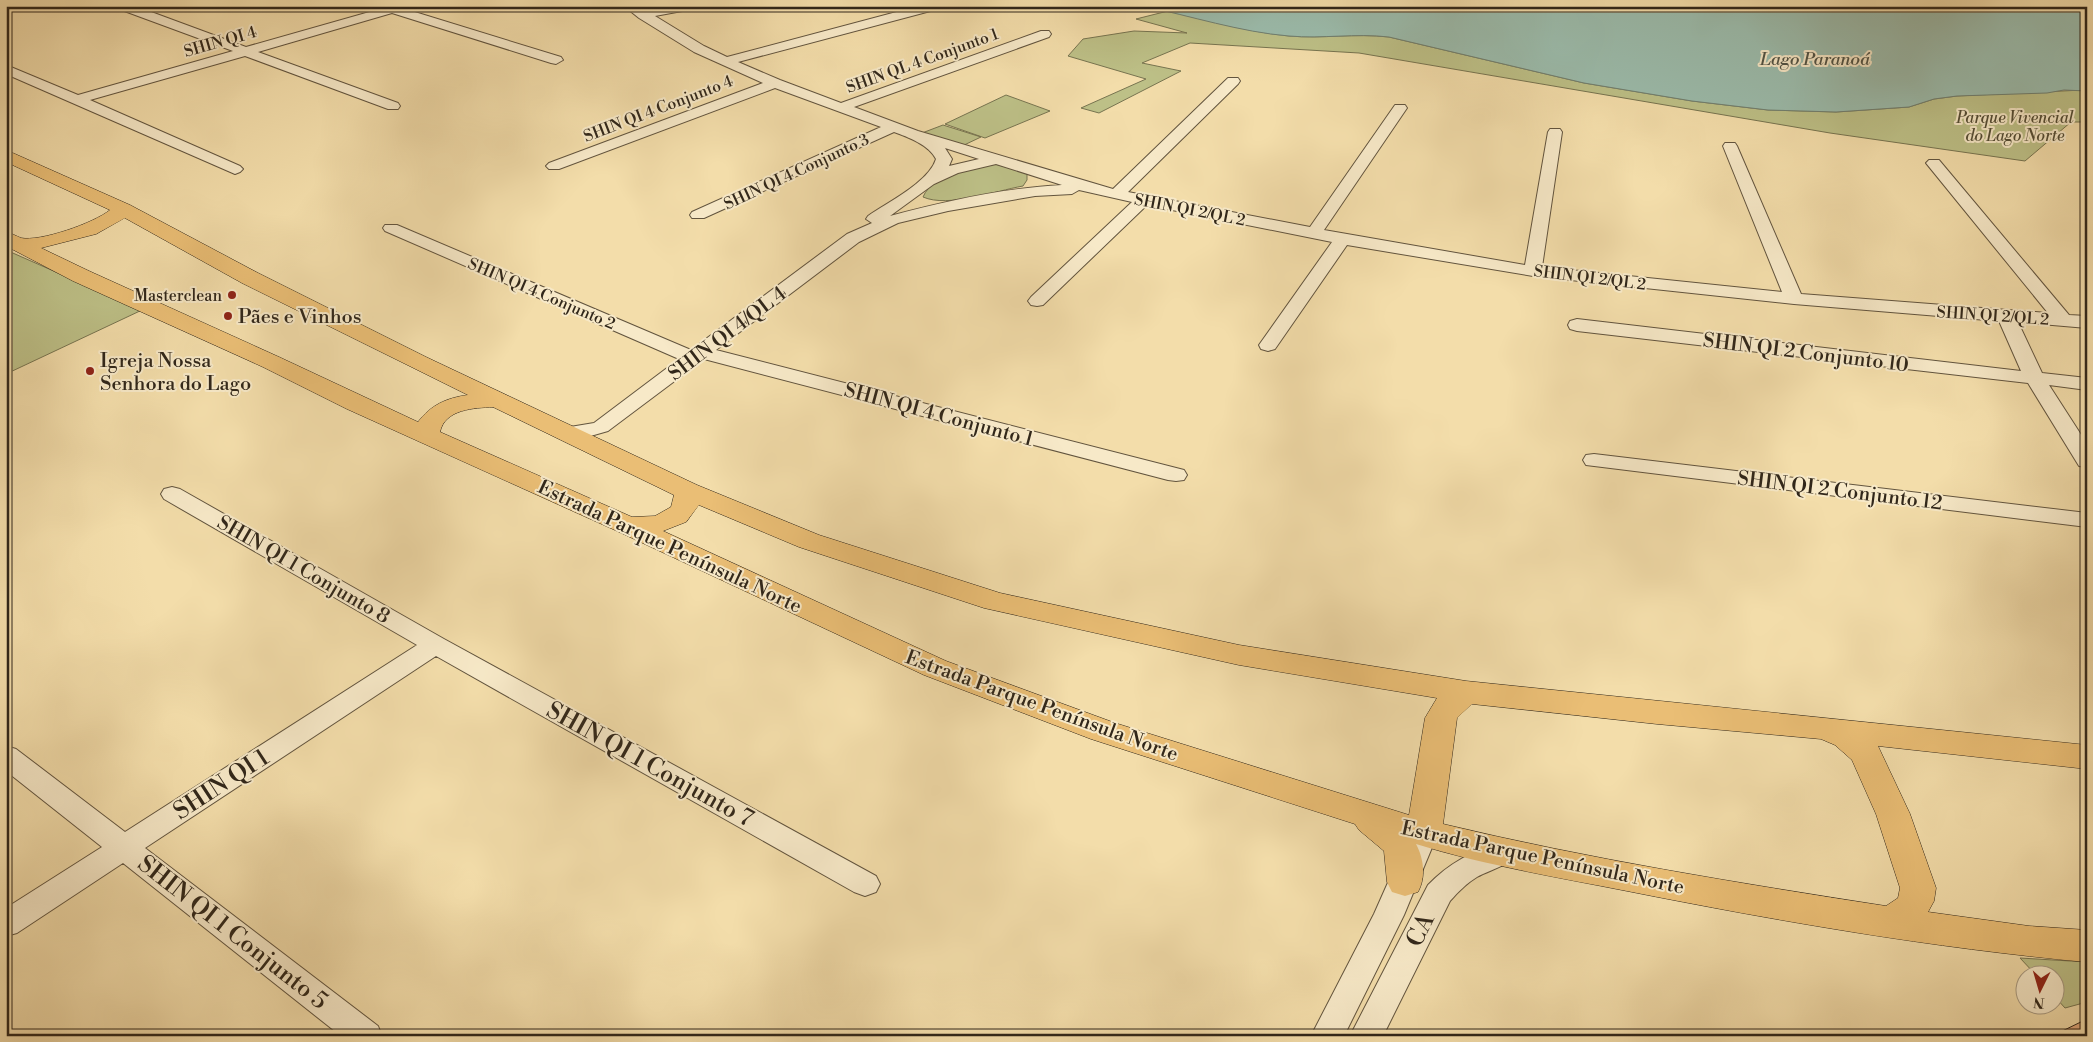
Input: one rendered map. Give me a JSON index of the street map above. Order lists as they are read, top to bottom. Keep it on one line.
{"streets":{"main road":["Estrada Parque Península Norte"],"street":["SHIN QI 4","SHIN QL 4 Conjunto 1","SHIN QI 4 Conjunto 4","SHIN QI 4 Conjunto 3","SHIN QI 2/QL 2","SHIN QI 4 Conjunto 2","SHIN QI 4/QL 4","SHIN QI 2 Conjunto 10","SHIN QI 4 Conjunto 1","SHIN QI 2 Conjunto 12","SHIN QI 1 Conjunto 8","SHIN QI 1 Conjunto 7","SHIN QI 1","CA","SHIN QI 1 Conjunto 5"]},"crossings":[["SHIN QL 4 Conjunto 1","SHIN QI 4/QL 4"],["SHIN QI 4 Conjunto 4","SHIN QI 4/QL 4"],["SHIN QI 4 Conjunto 3","SHIN QI 4/QL 4"],["SHIN QI 2/QL 2","SHIN QI 4/QL 4"],["SHIN QI 4 Conjunto 2","SHIN QI 4/QL 4"],["SHIN QI 4 Conjunto 2","SHIN QI 4 Conjunto 1"],["SHIN QI 4/QL 4","SHIN QI 4 Conjunto 1"],["Estrada Parque Península Norte","CA"],["SHIN QI 1 Conjunto 8","SHIN QI 1 Conjunto 7"],["SHIN QI 1 Conjunto 8","SHIN QI 1"],["SHIN QI 1 Conjunto 7","SHIN QI 1"],["SHIN QI 1","SHIN QI 1 Conjunto 5"]],"water":["Lago Paranoá"],"parks":["Parque Vivencial do Lago Norte"],"places":["Masterclean","Pães e Vinhos","Igreja Nossa Senhora do Lago"],"north":"bottom"}
